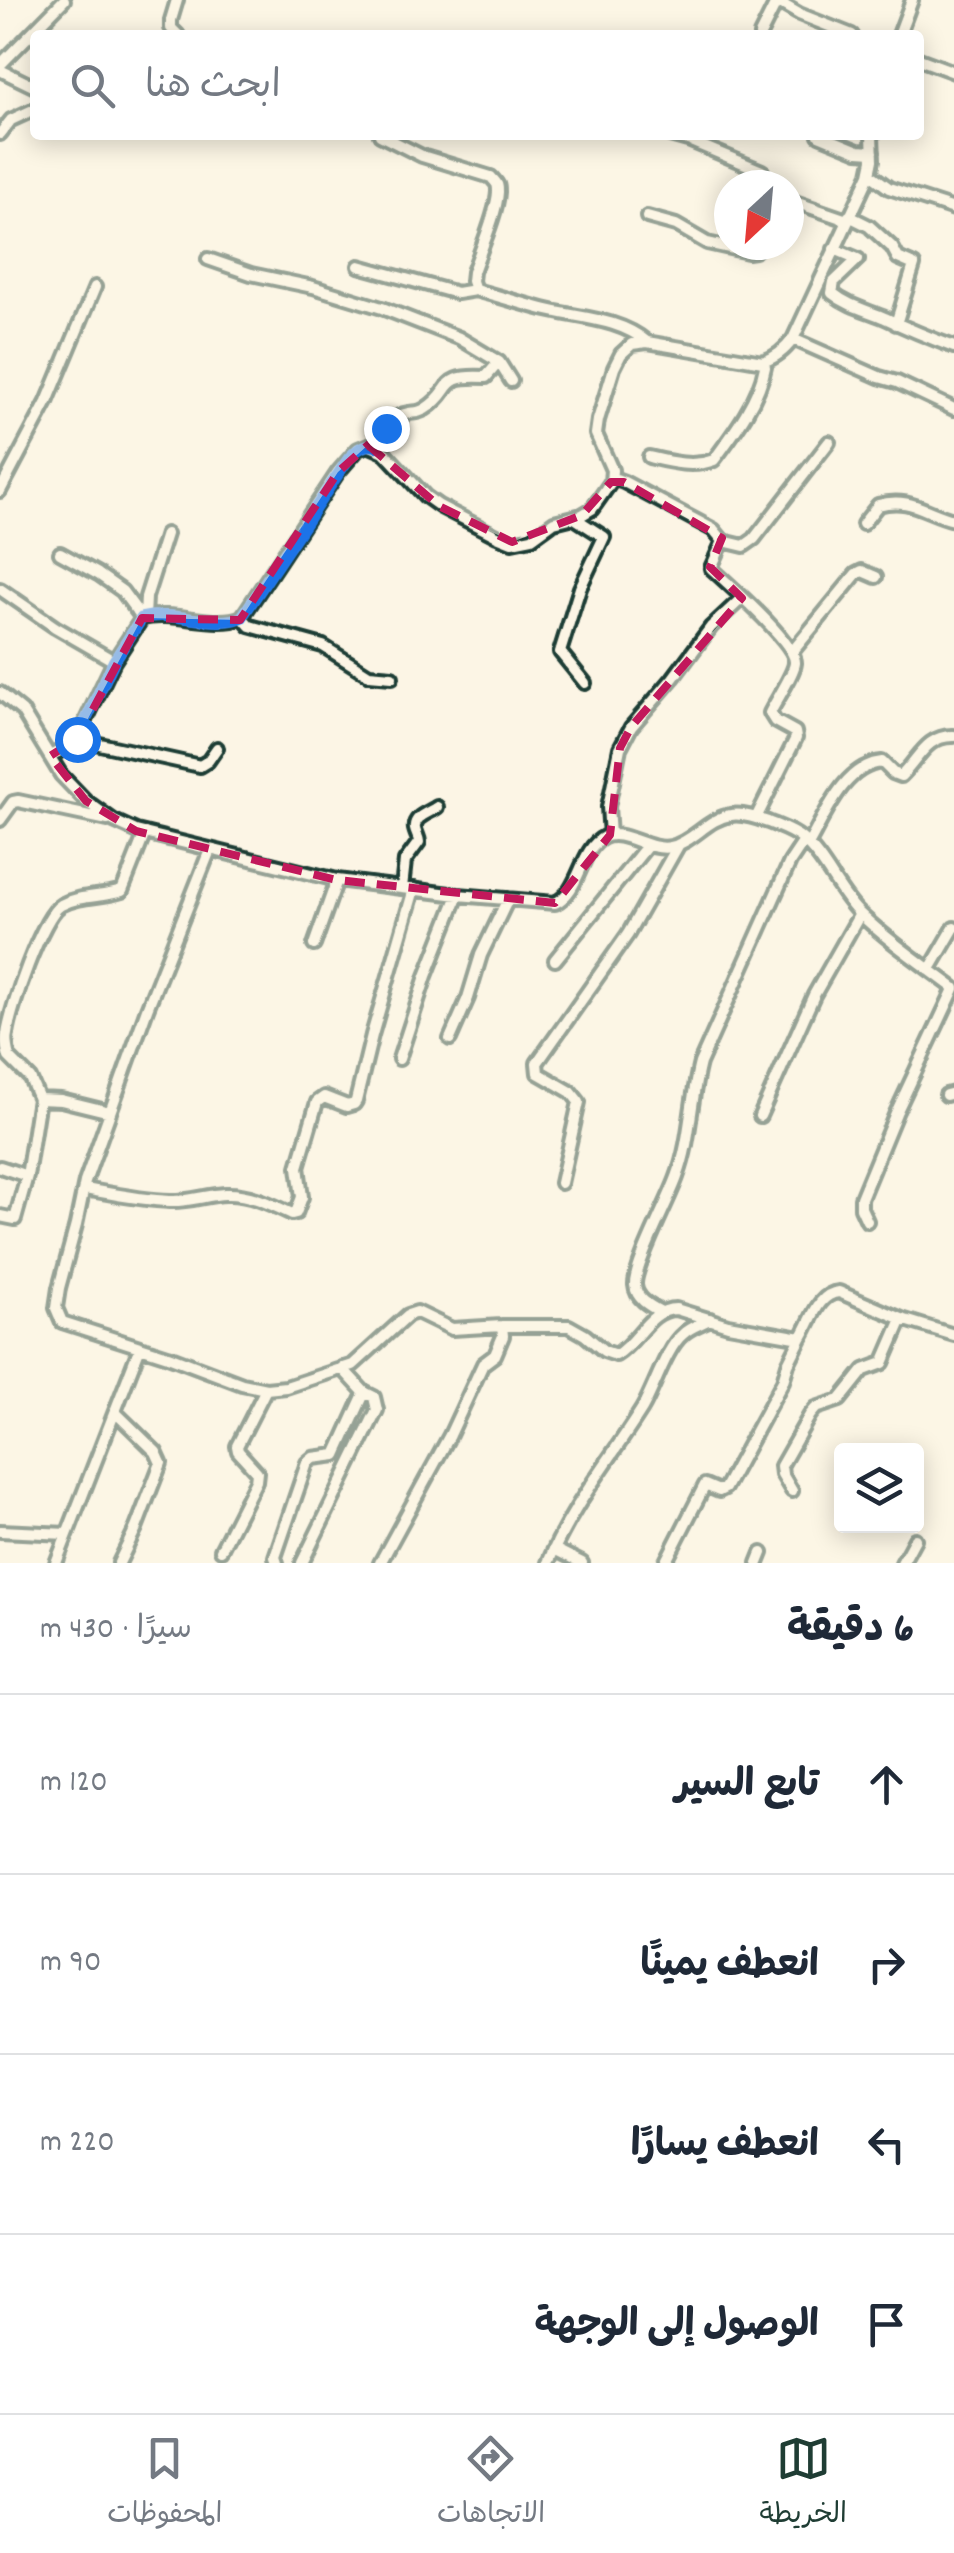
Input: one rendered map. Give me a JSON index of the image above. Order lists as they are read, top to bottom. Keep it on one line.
{"north":"bottom left","page":{"search":"ابحث هنا","heading":["6 دقيقة","سيرًا · 430 m"],"list":[["تابع السير","120 m"],["انعطف يمينًا","90 m"],["انعطف يسارًا","220 m"],"الوصول إلى الوجهة"],"nav":["الخريطة","الاتجاهات","المحفوظات"]}}
